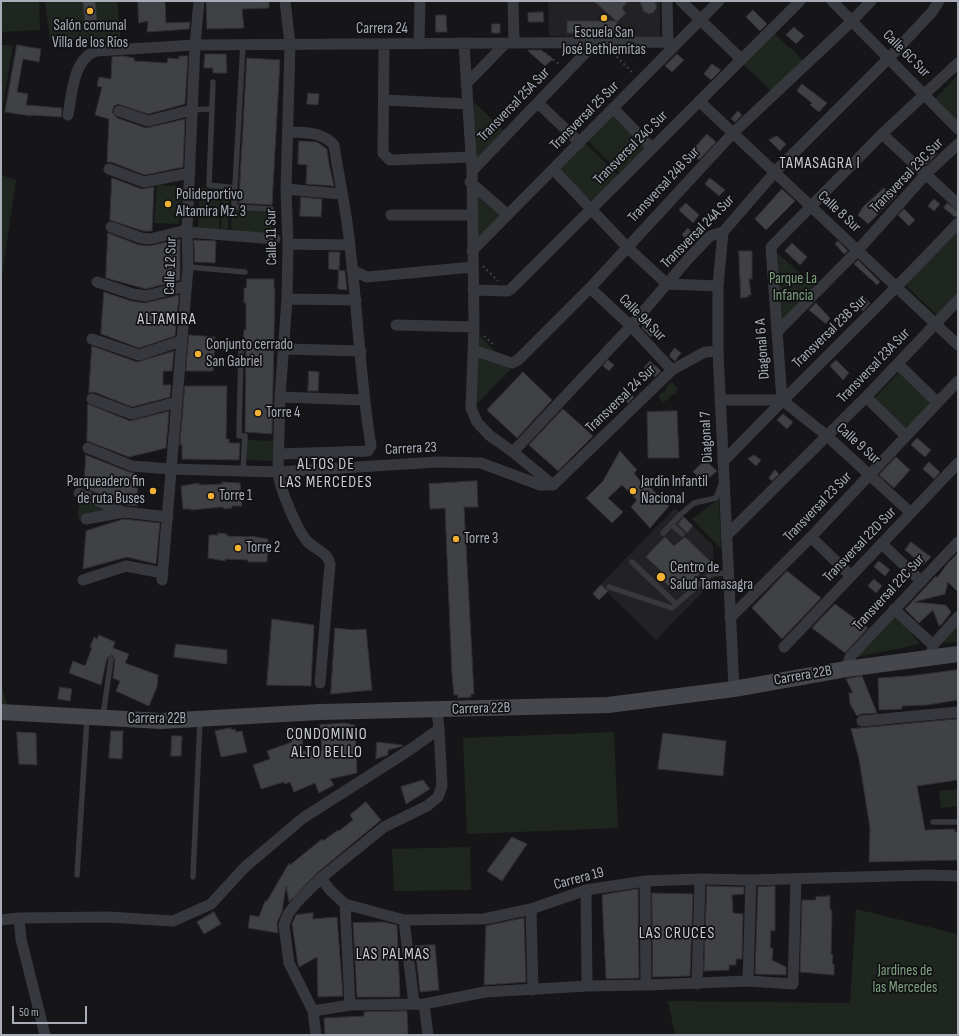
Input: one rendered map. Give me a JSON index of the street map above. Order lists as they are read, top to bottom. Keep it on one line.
{"streets":{"street":["Carrera 24","Calle 6C Sur","Transversal 25A Sur","Transversal 25 Sur","Transversal 24C Sur","Transversal 23C Sur","Transversal 24B Sur","Calle 8 Sur","Transversal 24A Sur","Calle 11 Sur","Calle 12 Sur","Calle 9A Sur","Transversal 23B Sur","Diagonal 6 A","Transversal 23A Sur","Transversal 24 Sur","Diagonal 7","Calle 9 Sur","Carrera 23","Transversal 23 Sur","Transversal 22D Sur","Transversal 22C Sur","Carrera 22B","Carrera 19"]},"crossings":[["Carrera 24","Transversal 25A Sur"],["Carrera 24","Calle 11 Sur"],["Carrera 24","Calle 12 Sur"],["Calle 6C Sur","Transversal 24B Sur"],["Calle 6C Sur","Transversal 24A Sur"],["Transversal 24C Sur","Calle 8 Sur"],["Transversal 23C Sur","Calle 8 Sur"],["Transversal 23C Sur","Diagonal 6 A"],["Transversal 24B Sur","Calle 8 Sur"],["Transversal 24B Sur","Calle 9A Sur"],["Calle 8 Sur","Transversal 24A Sur"],["Calle 8 Sur","Transversal 23B Sur"],["Calle 8 Sur","Diagonal 6 A"],["Calle 8 Sur","Transversal 23A Sur"],["Transversal 24A Sur","Calle 9A Sur"],["Transversal 24A Sur","Diagonal 7"],["Calle 11 Sur","Carrera 23"],["Calle 12 Sur","Carrera 23"],["Calle 9A Sur","Transversal 24 Sur"],["Transversal 23B Sur","Diagonal 6 A"],["Transversal 23B Sur","Diagonal 7"],["Transversal 23B Sur","Calle 9 Sur"],["Diagonal 6 A","Calle 9 Sur"],["Transversal 23A Sur","Diagonal 7"],["Transversal 23A Sur","Calle 9 Sur"],["Transversal 24 Sur","Diagonal 7"],["Transversal 24 Sur","Carrera 23"],["Diagonal 7","Transversal 23 Sur"],["Diagonal 7","Carrera 22B"],["Calle 9 Sur","Transversal 23 Sur"],["Calle 9 Sur","Transversal 22D Sur"],["Transversal 22C Sur","Carrera 22B"]],"districts":["TAMASAGRA I","ALTAMIRA","ALTOS DE LAS MERCEDES","CONDOMINIO ALTO BELLO","LAS CRUCES","LAS PALMAS"],"parks":["Parque La Infancia","Jardines de las Mercedes"],"places":["Salón comunal Villa de los Ríos","Escuela San José Bethlemitas","Polideportivo Altamira Mz. 3","Conjunto cerrado San Gabriel","Torre 4","Parqueadero fin de ruta Buses","Jardín Infantil Nacional","Torre 1","Torre 3","Torre 2","Centro de Salud Tamasagra"],"scale_bar":"50 m"}
